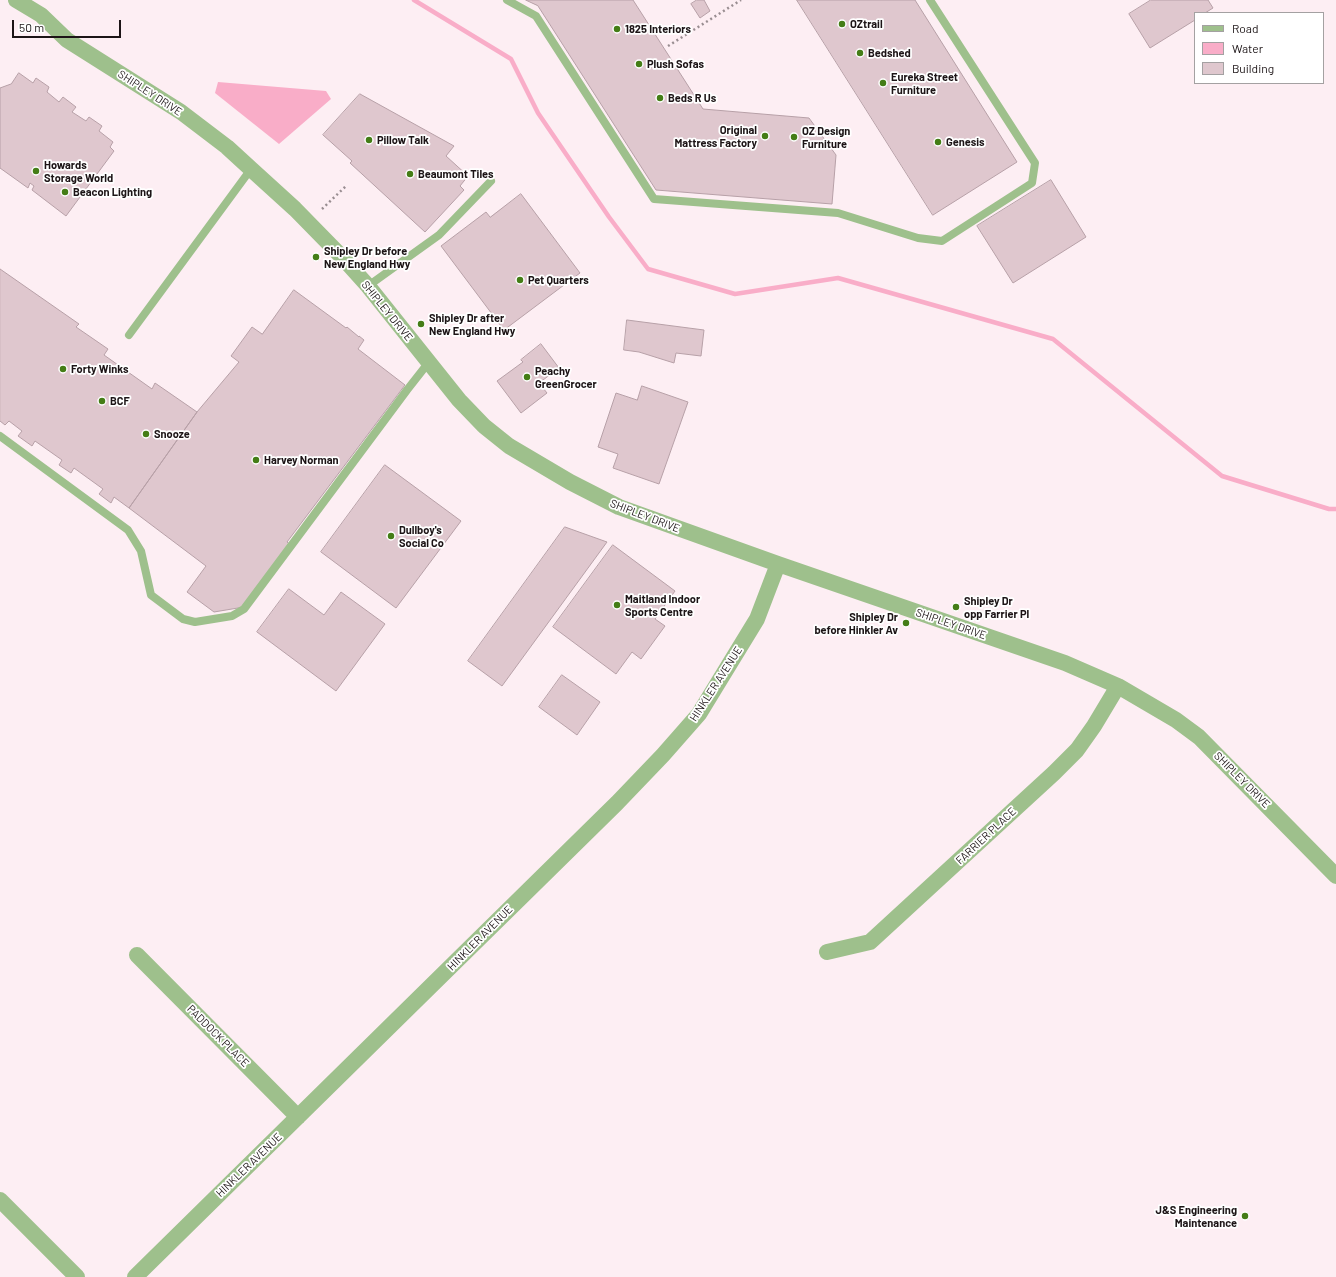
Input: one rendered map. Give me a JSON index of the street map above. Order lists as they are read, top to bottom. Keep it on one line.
{"streets":{"street":["SHIPLEY DRIVE","HINKLER AVENUE","FARRIER PLACE","PADDOCK PLACE"]},"crossings":[["SHIPLEY DRIVE","HINKLER AVENUE"],["SHIPLEY DRIVE","FARRIER PLACE"],["HINKLER AVENUE","PADDOCK PLACE"]],"places":["OZtrail","1825 Interiors","Bedshed","Plush Sofas","Eureka Street Furniture","Beds R Us","Original Mattress Factory","OZ Design Furniture","Pillow Talk","Genesis","Howards Storage World","Beaumont Tiles","Beacon Lighting","Shipley Dr before New England Hwy","Pet Quarters","Shipley Dr after New England Hwy","Forty Winks","Peachy GreenGrocer","BCF","Snooze","Harvey Norman","Dullboy's Social Co","Maitland Indoor Sports Centre","Shipley Dr opp Farrier Pl","Shipley Dr before Hinkler Av","J&S Engineering Maintenance"],"legend":["Road","Water","Building"],"scale_bar":"50 m"}
